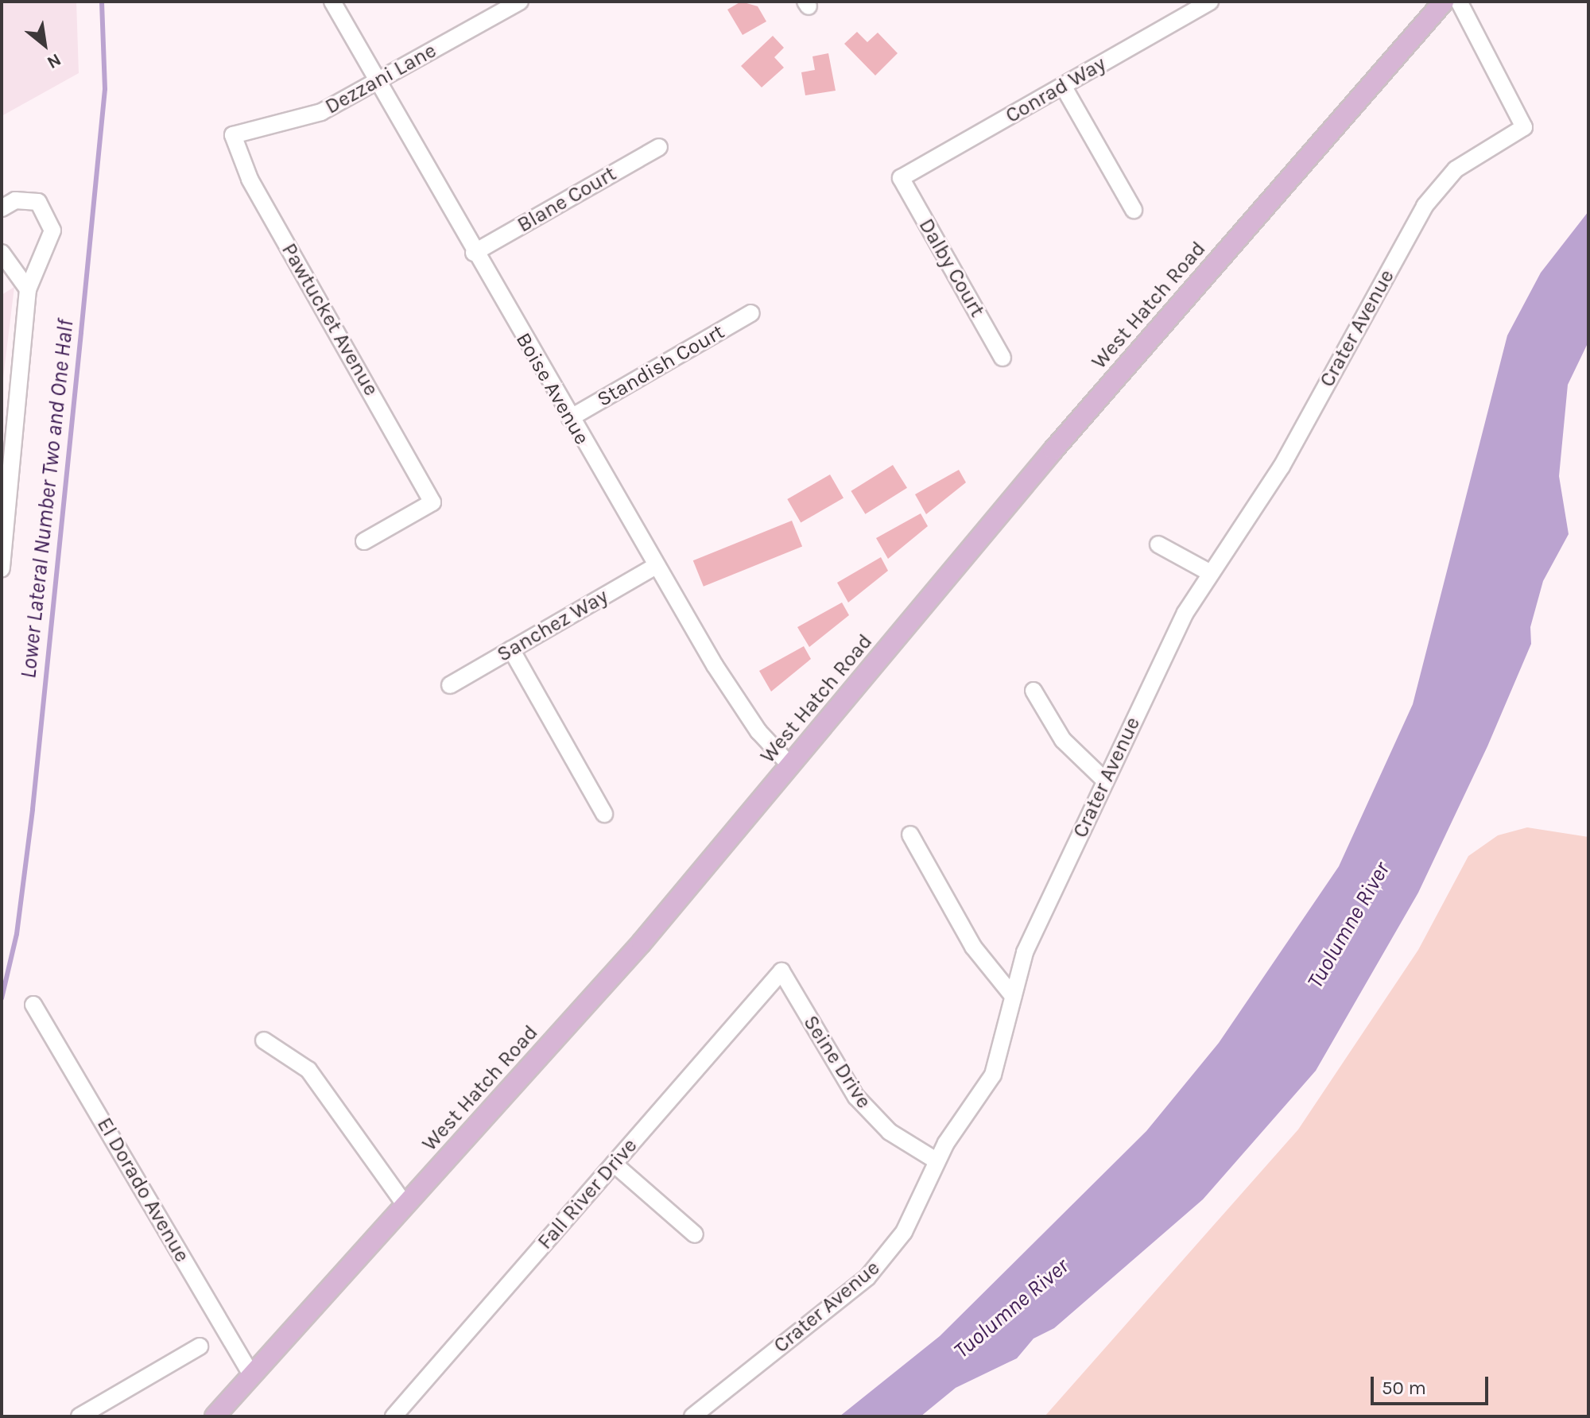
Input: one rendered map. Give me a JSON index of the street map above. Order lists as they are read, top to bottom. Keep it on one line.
{"streets":{"main road":["West Hatch Road"],"street":["Dezzani Lane","Conrad Way","Blane Court","Dalby Court","Pawtucket Avenue","Crater Avenue","Standish Court","Boise Avenue","Sanchez Way","Seine Drive","El Dorado Avenue","Fall River Drive"]},"crossings":[["Dezzani Lane","Pawtucket Avenue"],["Dezzani Lane","Boise Avenue"],["Conrad Way","Dalby Court"],["Blane Court","Boise Avenue"],["West Hatch Road","Boise Avenue"],["West Hatch Road","El Dorado Avenue"],["Crater Avenue","Seine Drive"],["Standish Court","Boise Avenue"],["Boise Avenue","Sanchez Way"],["Seine Drive","Fall River Drive"]],"water":["Lower Lateral Number Two and One Half","Tuolumne River"],"scale_bar":"50 m","north":"bottom right"}
